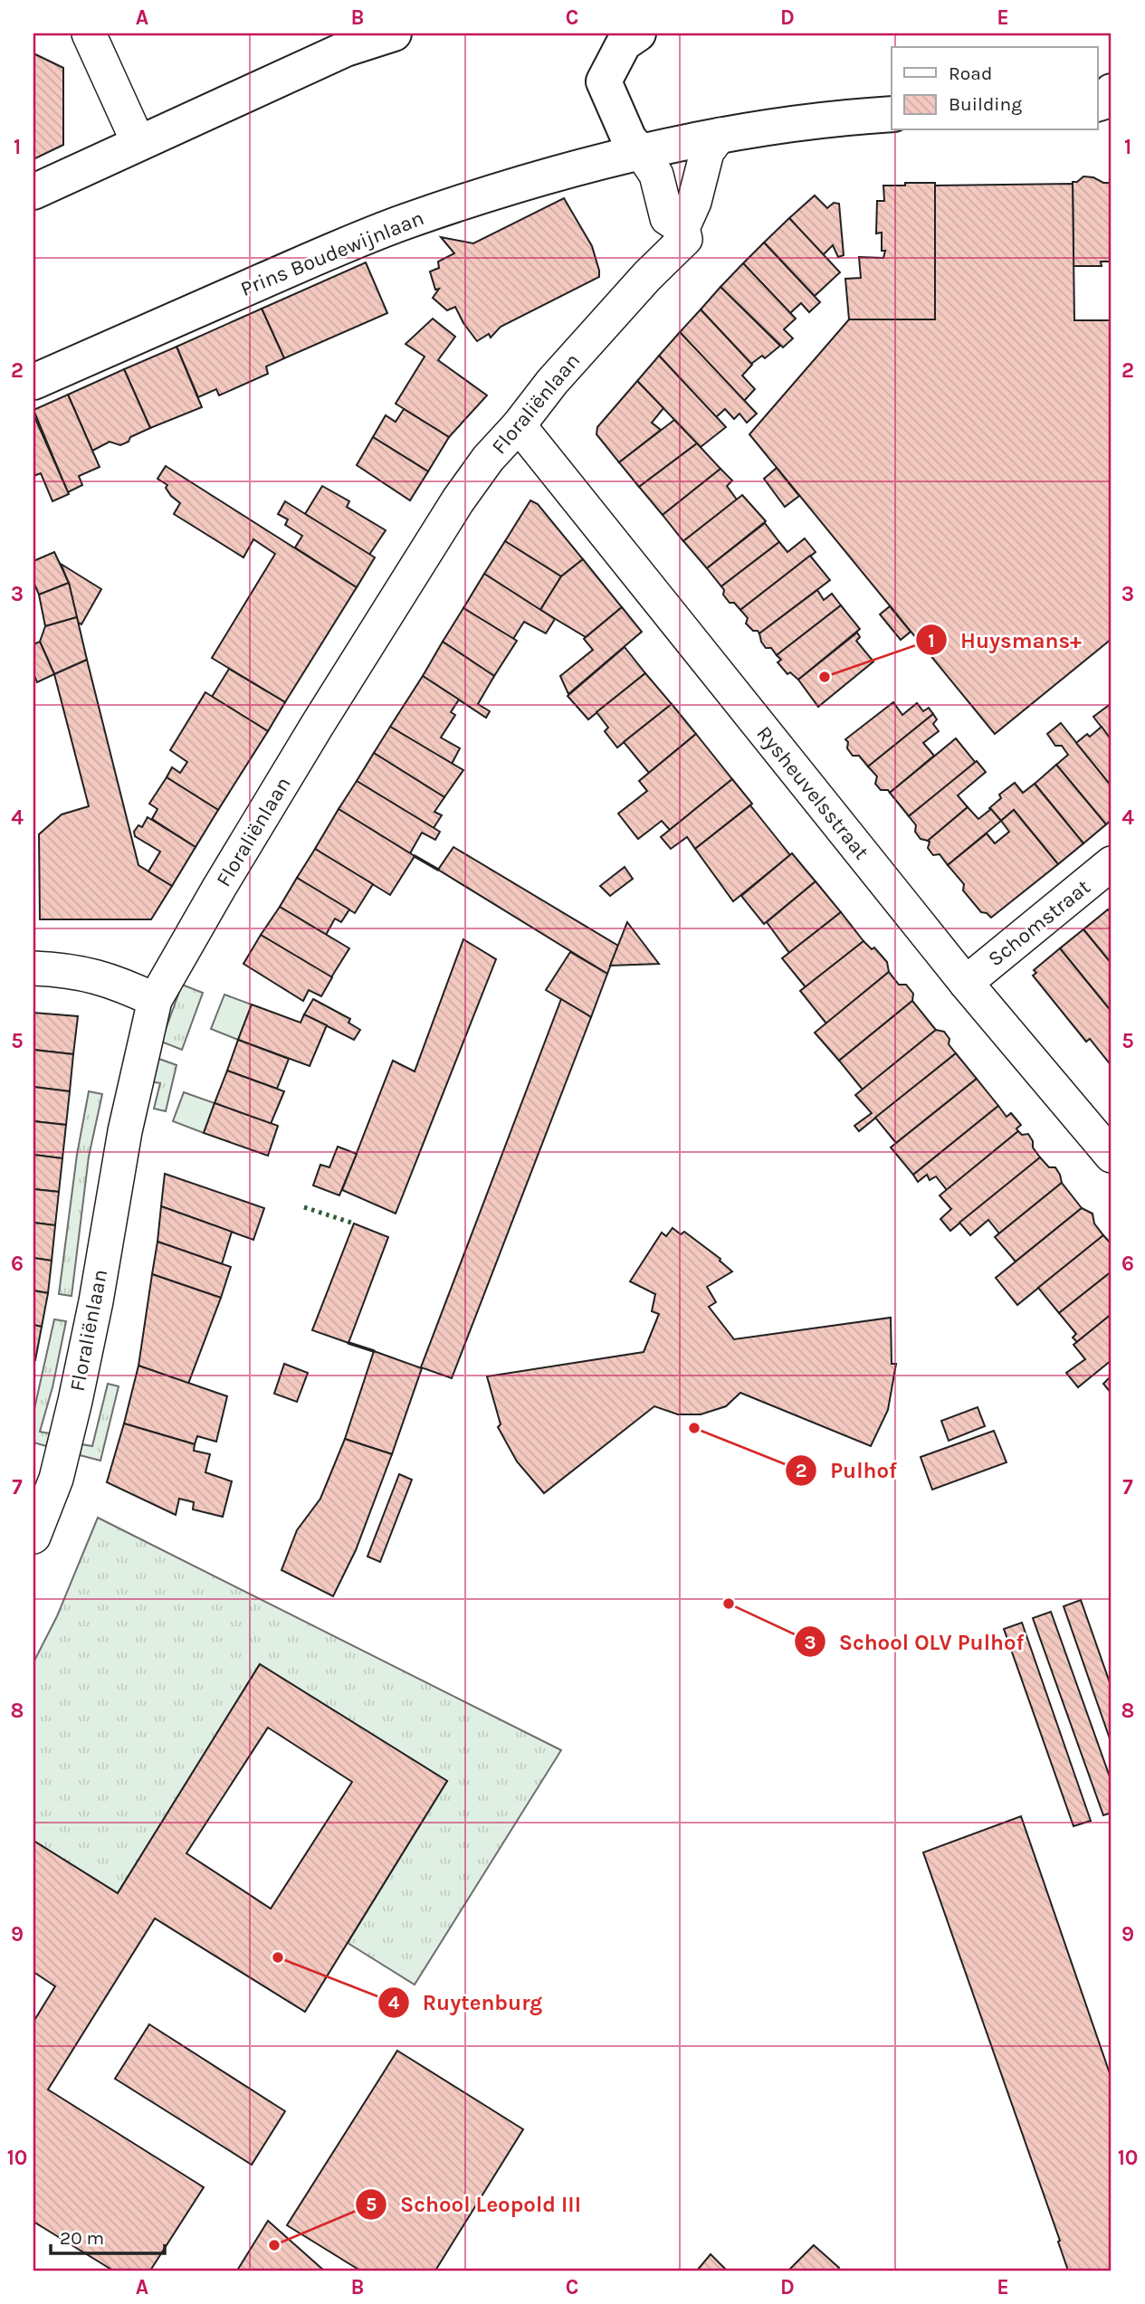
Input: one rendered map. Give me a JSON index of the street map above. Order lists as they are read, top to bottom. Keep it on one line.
{"streets":{"main road":["Prins Boudewijnlaan"],"street":["Floraliënlaan","Rysheuvelsstraat","Schomstraat"]},"crossings":[["Prins Boudewijnlaan","Floraliënlaan"],["Floraliënlaan","Rysheuvelsstraat"],["Rysheuvelsstraat","Schomstraat"]],"places":["Huysmans+","Pulhof","School OLV Pulhof","Ruytenburg","School Leopold III"],"legend":["Road","Building"],"scale_bar":"20 m","grid":{"columns":["A","B","C","D","E"],"rows":["1","2","3","4","5","6","7","8","9","10"]}}
